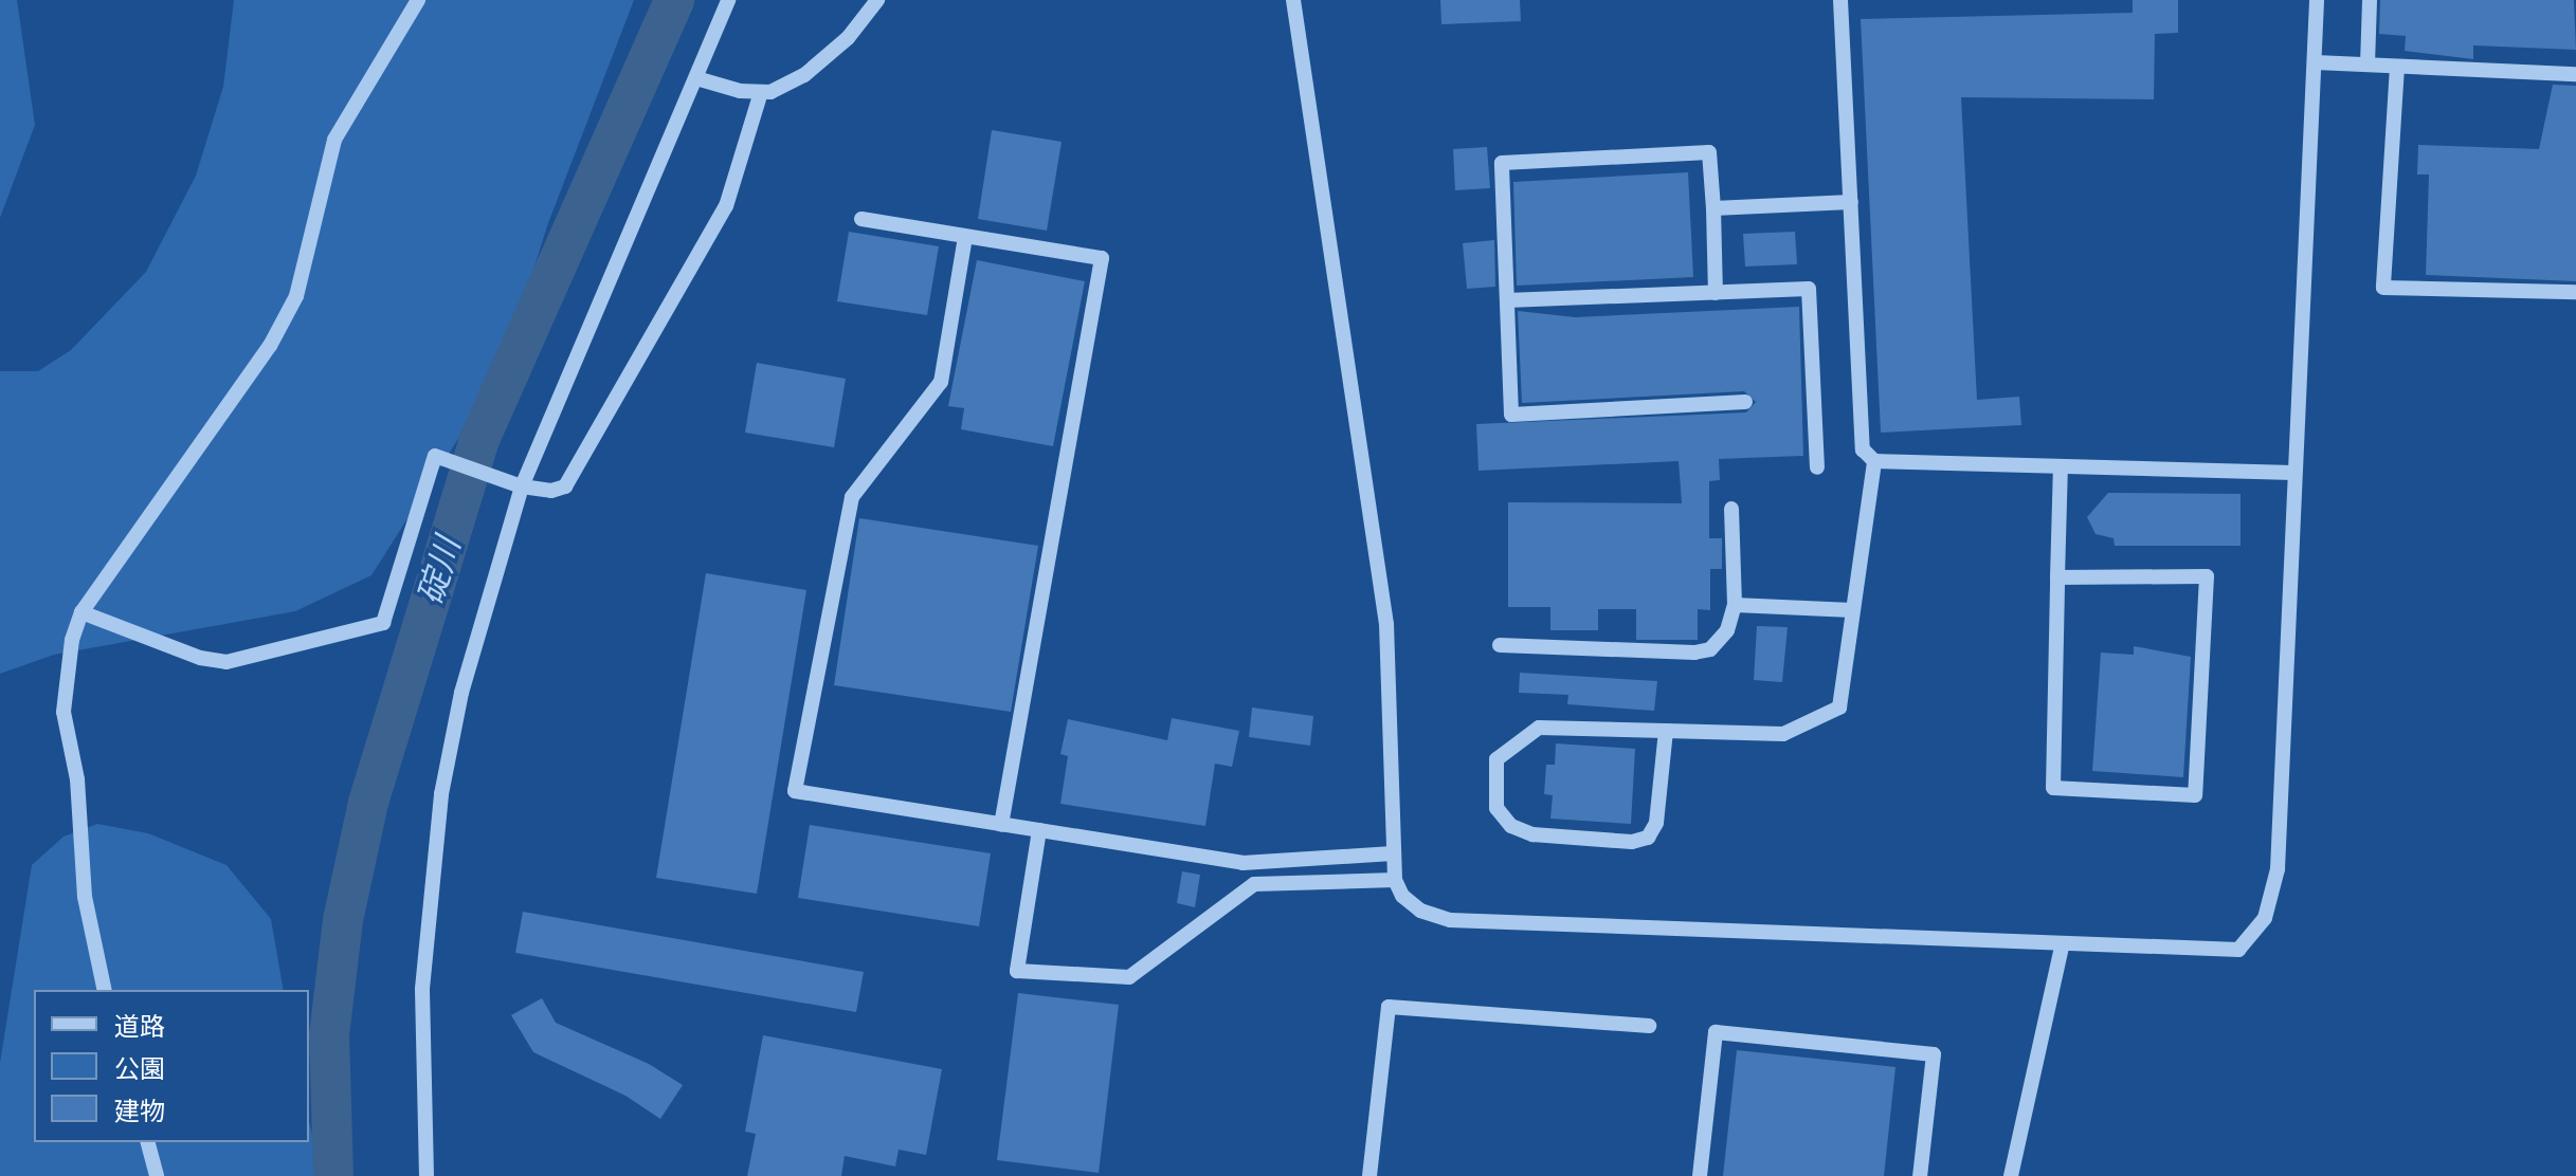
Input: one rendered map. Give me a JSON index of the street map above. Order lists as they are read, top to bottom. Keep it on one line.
{"water":["碇川"],"legend":["道路","公園","建物"]}
